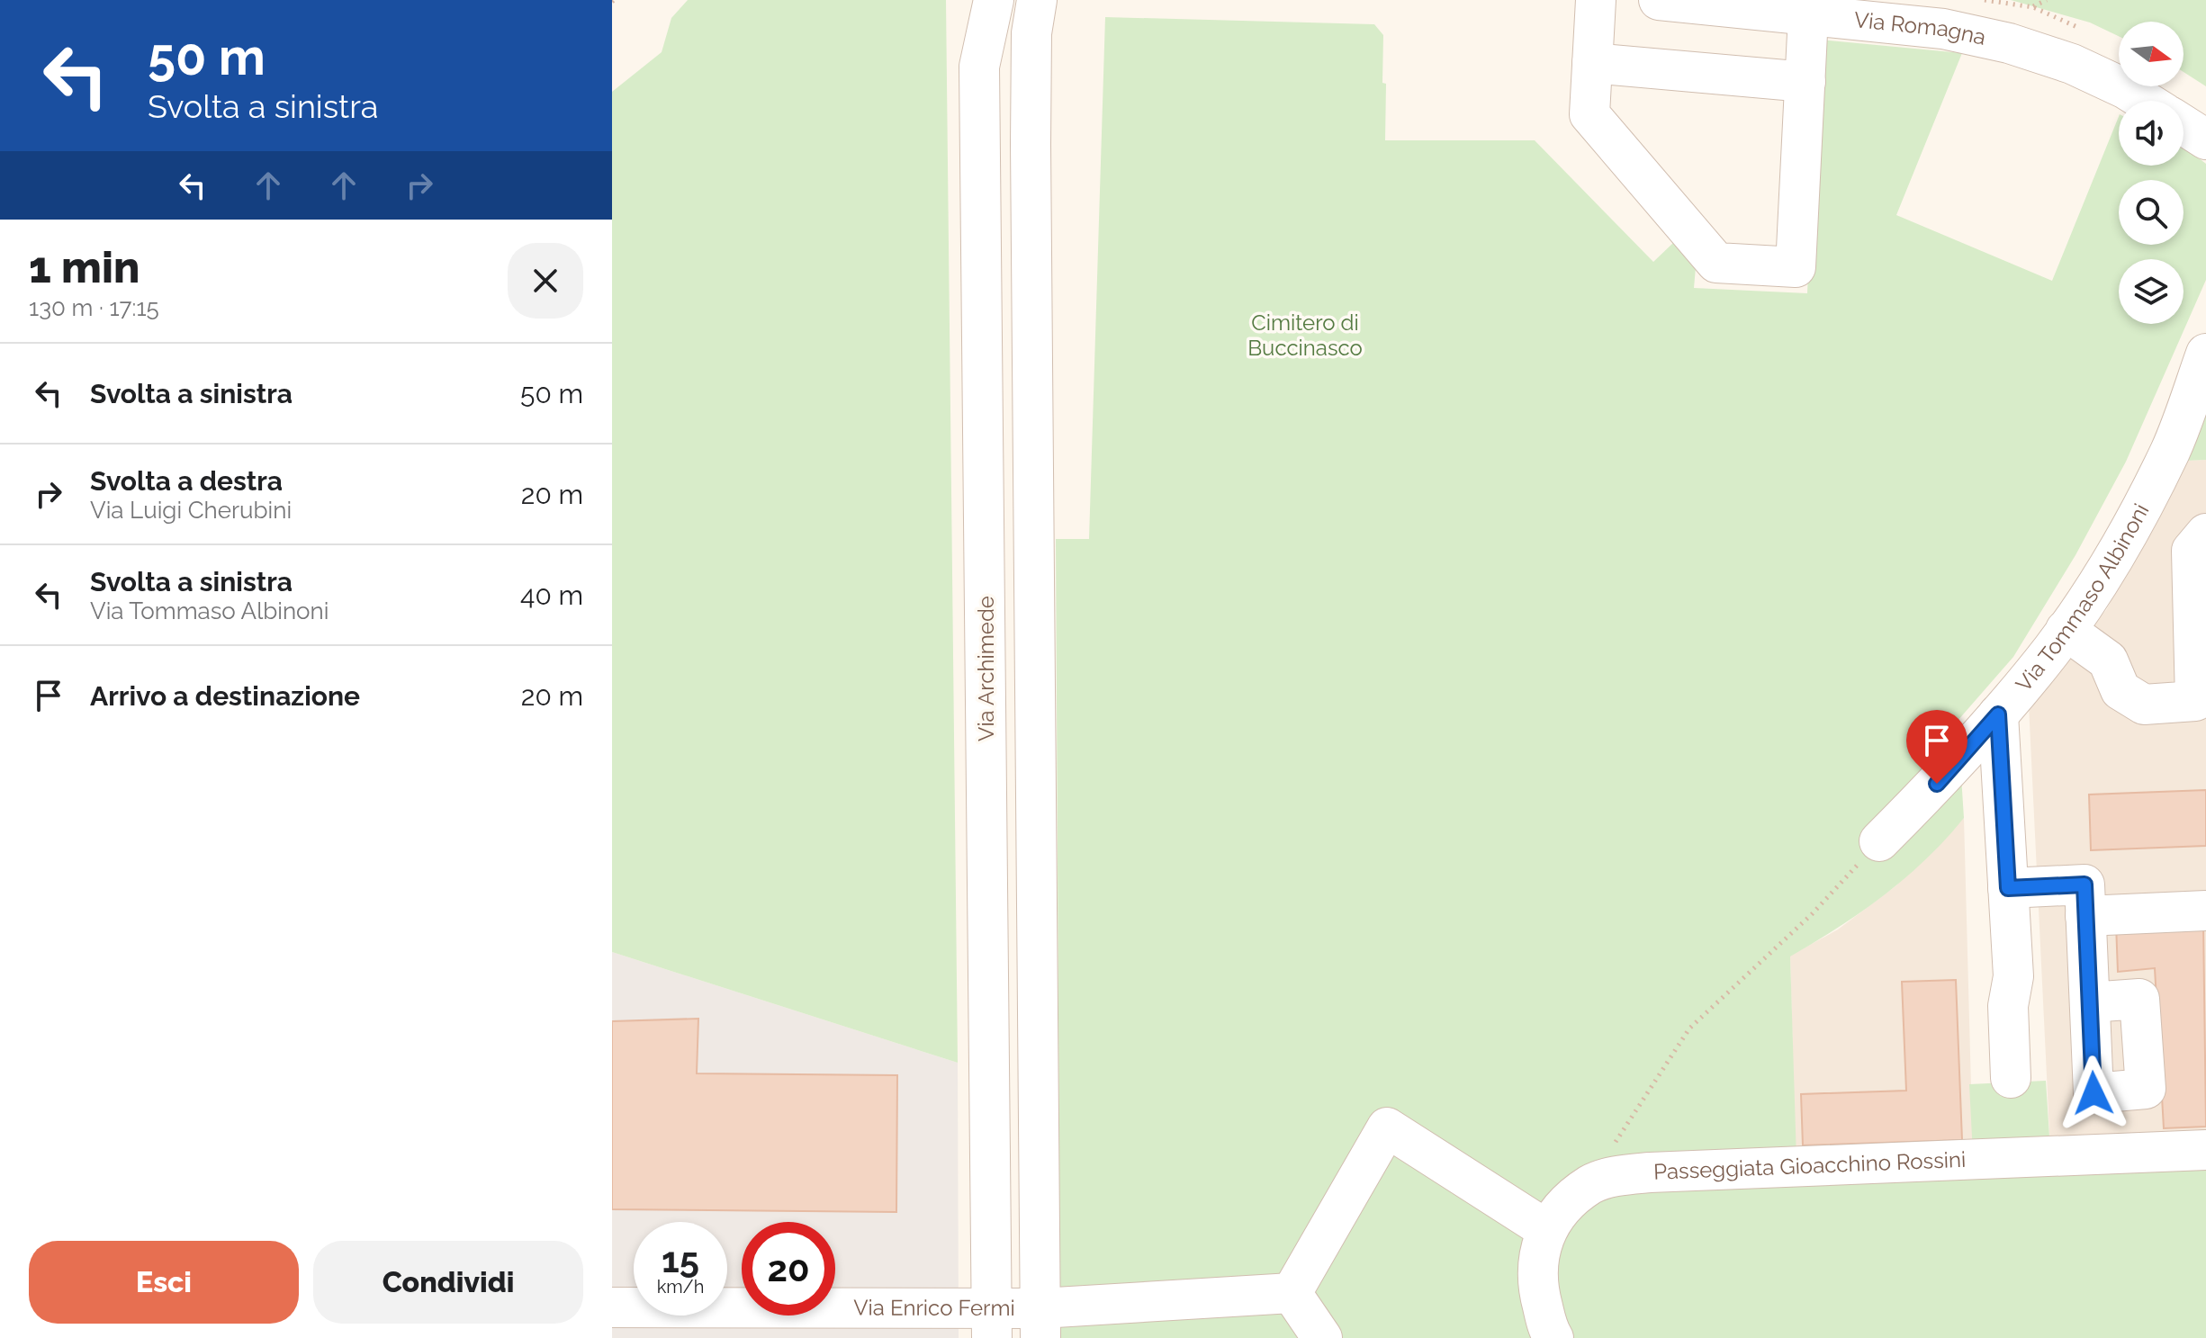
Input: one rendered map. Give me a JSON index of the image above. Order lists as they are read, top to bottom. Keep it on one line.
{"streets":{"street":["Via Romagna","Via Tommaso Albinoni","Via Archimede","Passeggiata Gioacchino Rossini","Via Enrico Fermi"]},"crossings":[["Via Archimede","Via Enrico Fermi"]],"parks":["Cimitero di Buccinasco"],"north":"right","page":{"turn":["50 m","Svolta a sinistra"],"heading":["1 min","130 m · 17:15"],"list":[{"name":"Svolta a sinistra","value":"50 m"},{"name":"Svolta a destra","note":"Via Luigi Cherubini","value":"20 m"},{"name":"Svolta a sinistra","note":"Via Tommaso Albinoni","value":"40 m"},{"name":"Arrivo a destinazione","value":"20 m"}],"speed":"15 km/h","limit":"20","buttons":["Esci","Condividi"]}}
